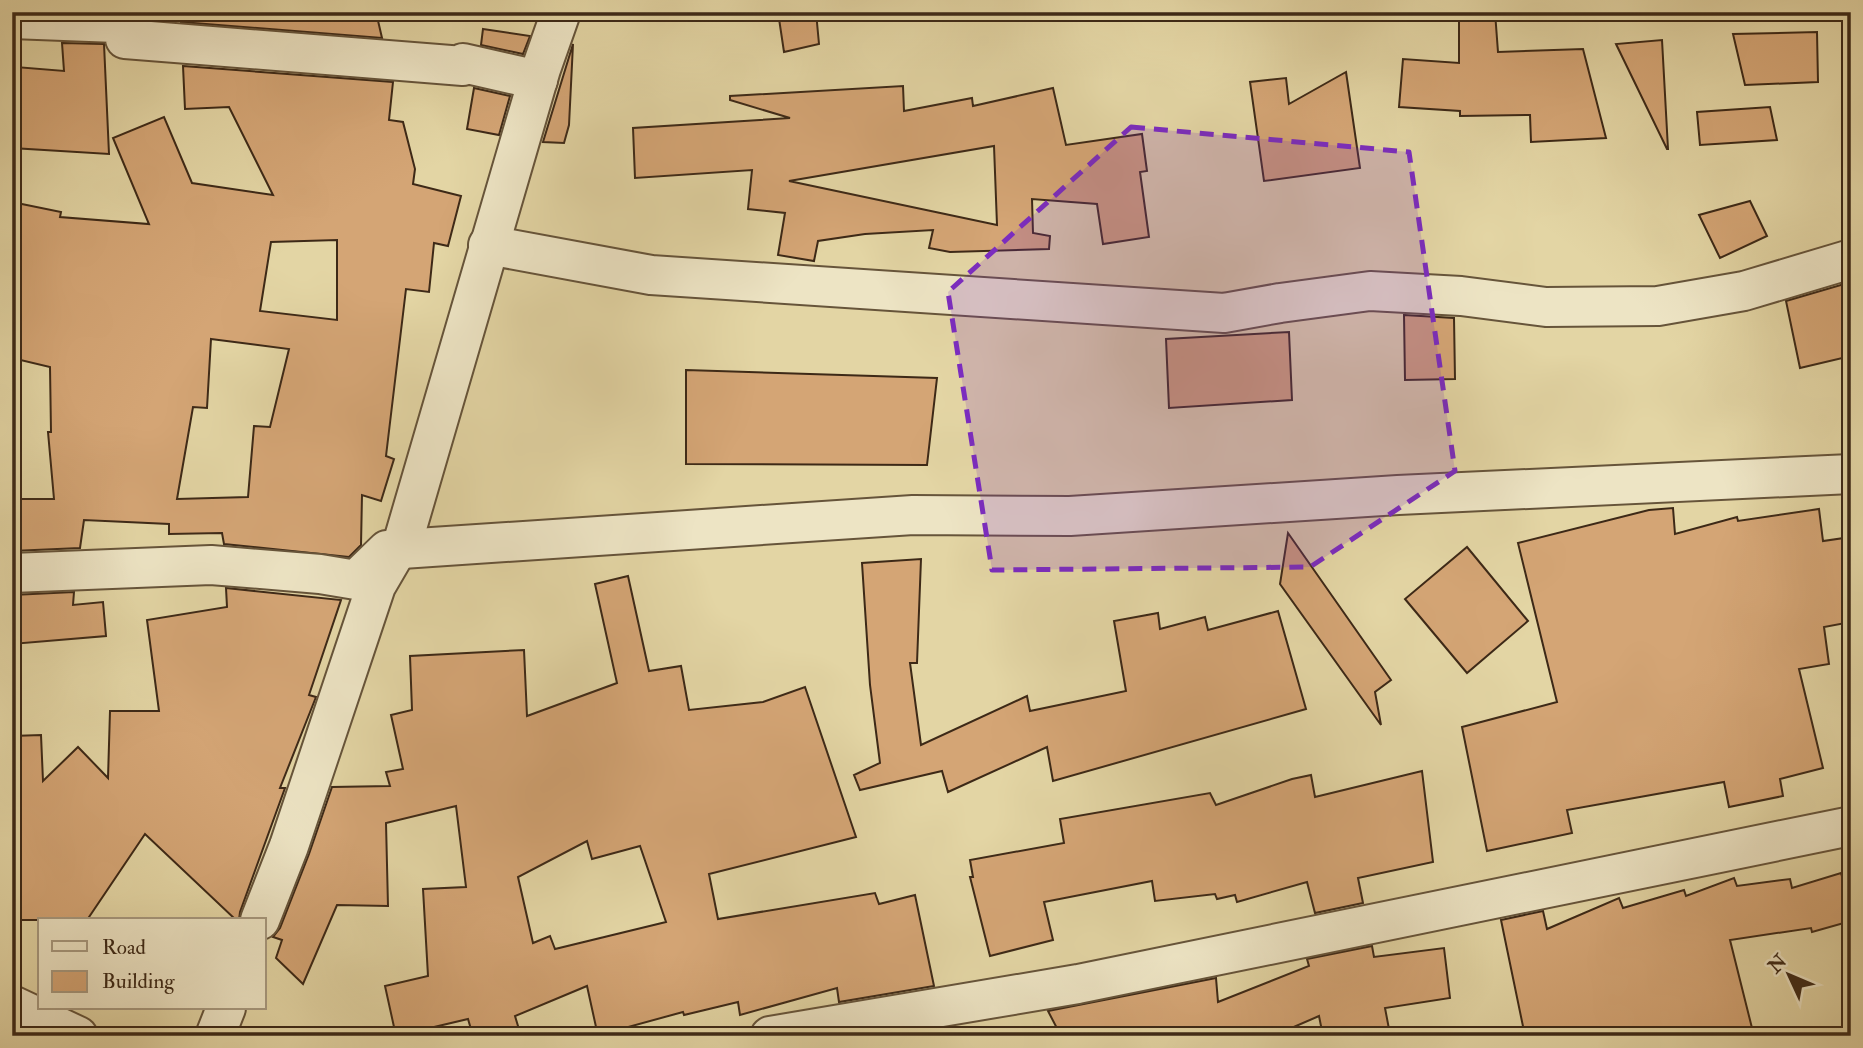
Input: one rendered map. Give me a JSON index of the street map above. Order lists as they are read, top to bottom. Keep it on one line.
{"legend":["Road","Building"],"north":"top left"}
